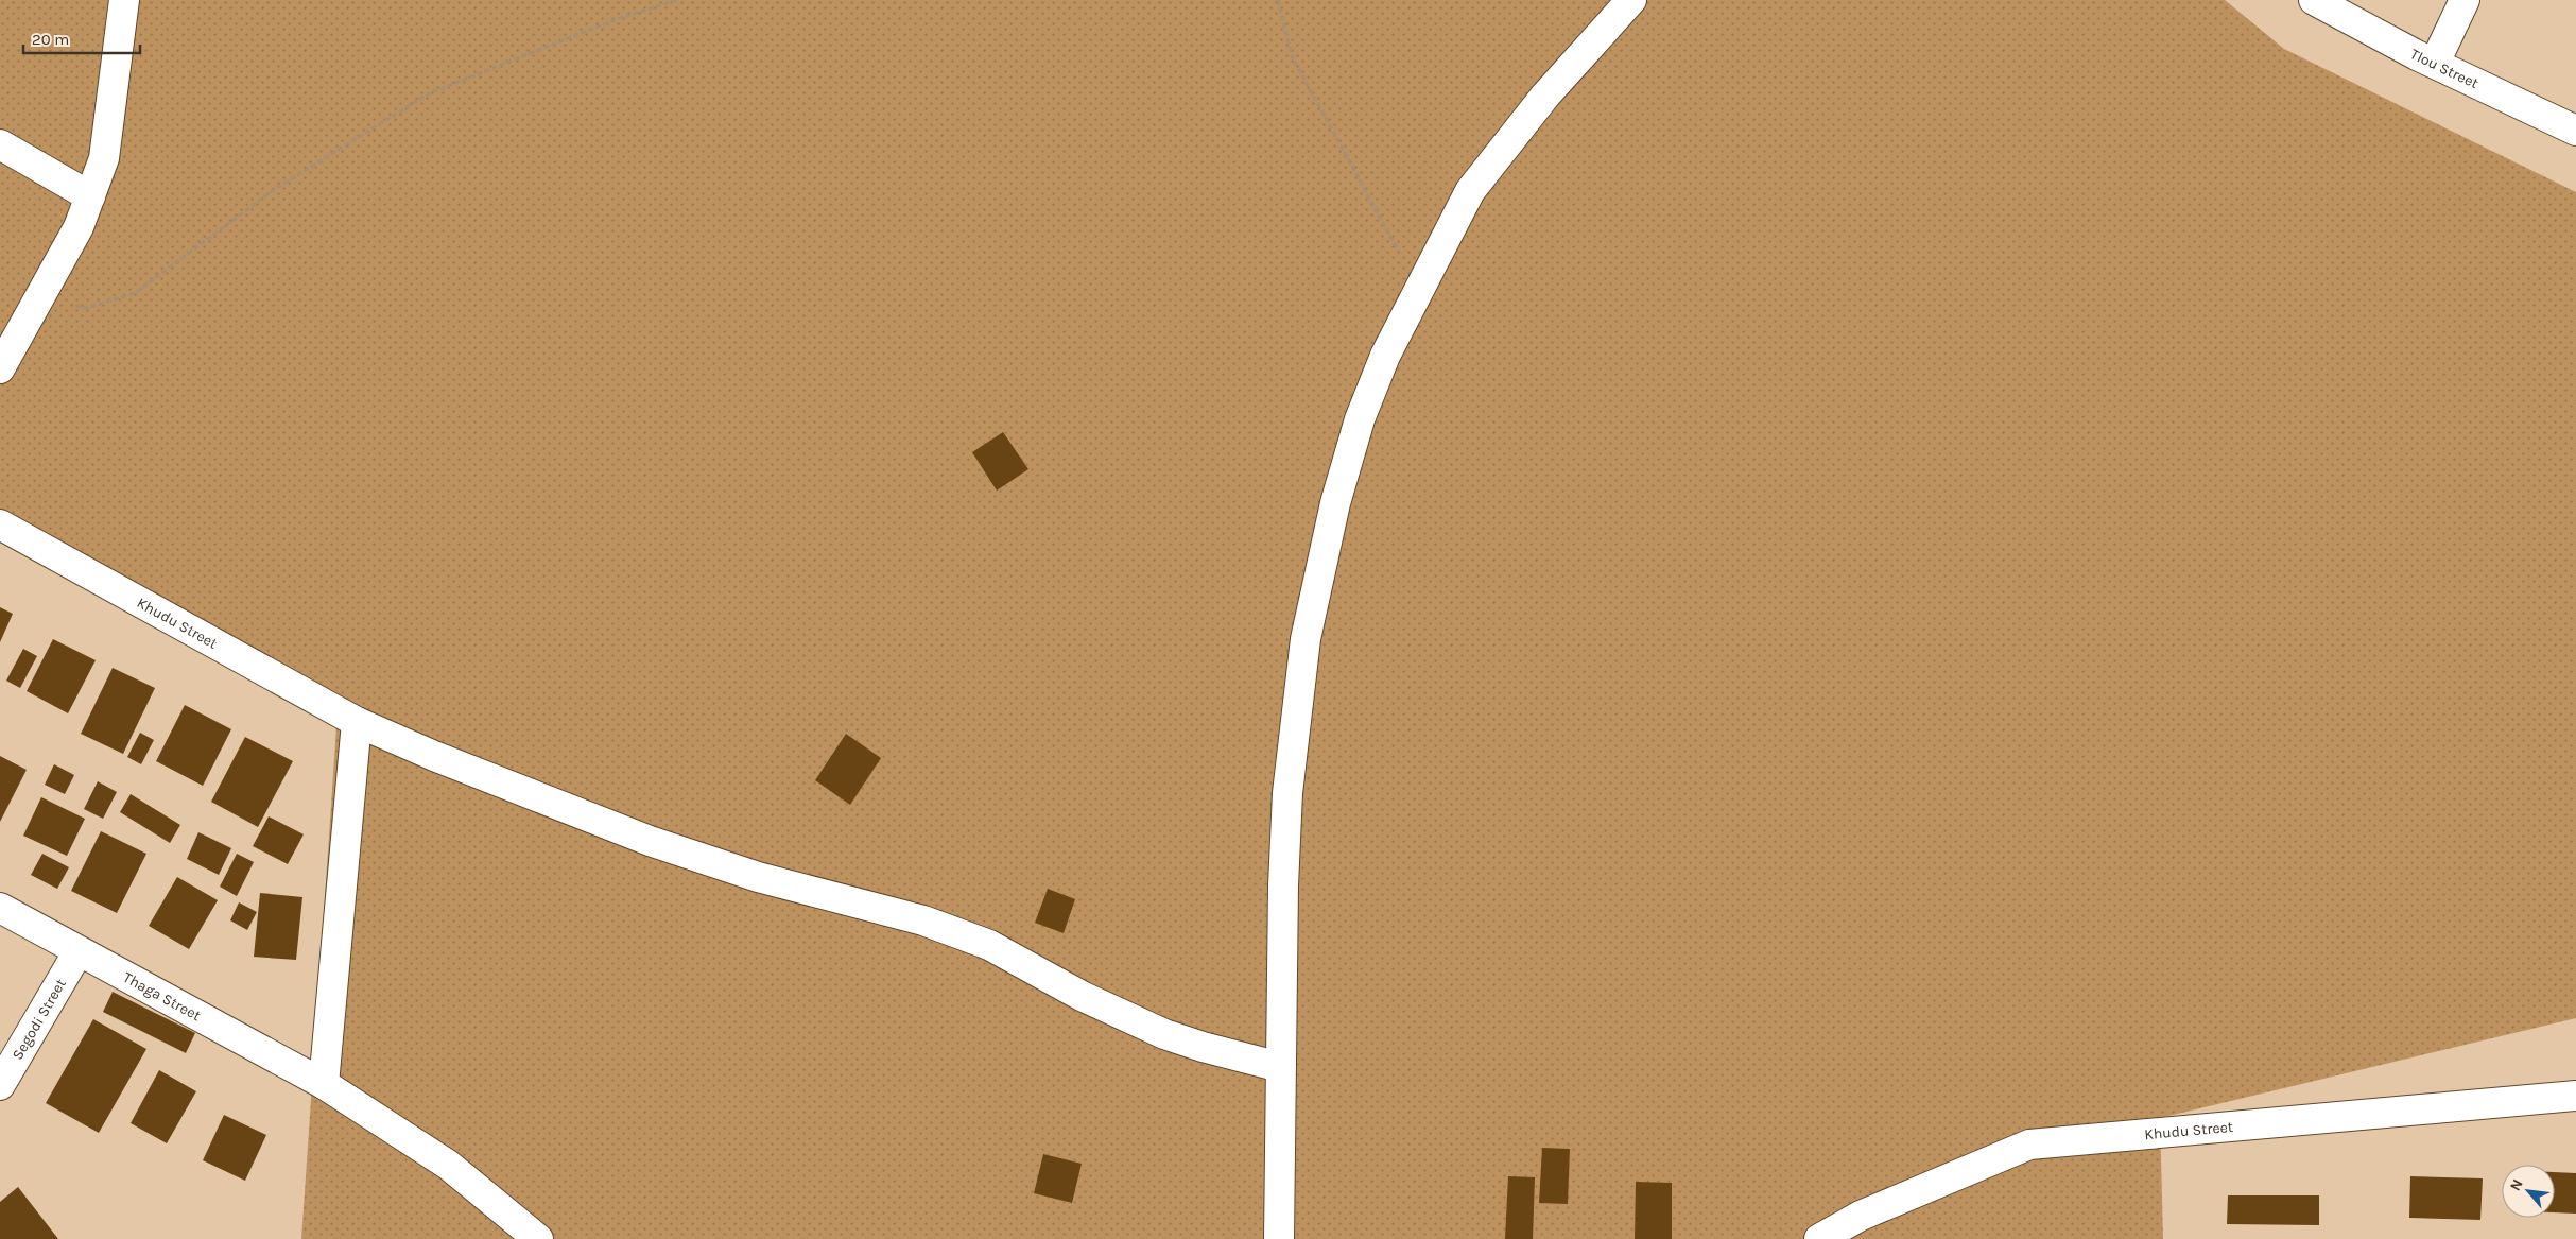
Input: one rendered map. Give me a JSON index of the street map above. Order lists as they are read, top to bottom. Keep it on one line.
{"streets":{"street":["Tlou Street","Khudu Street","Thaga Street","Segodi Street"]},"crossings":[["Thaga Street","Segodi Street"]],"scale_bar":"20 m","north":"top left"}
